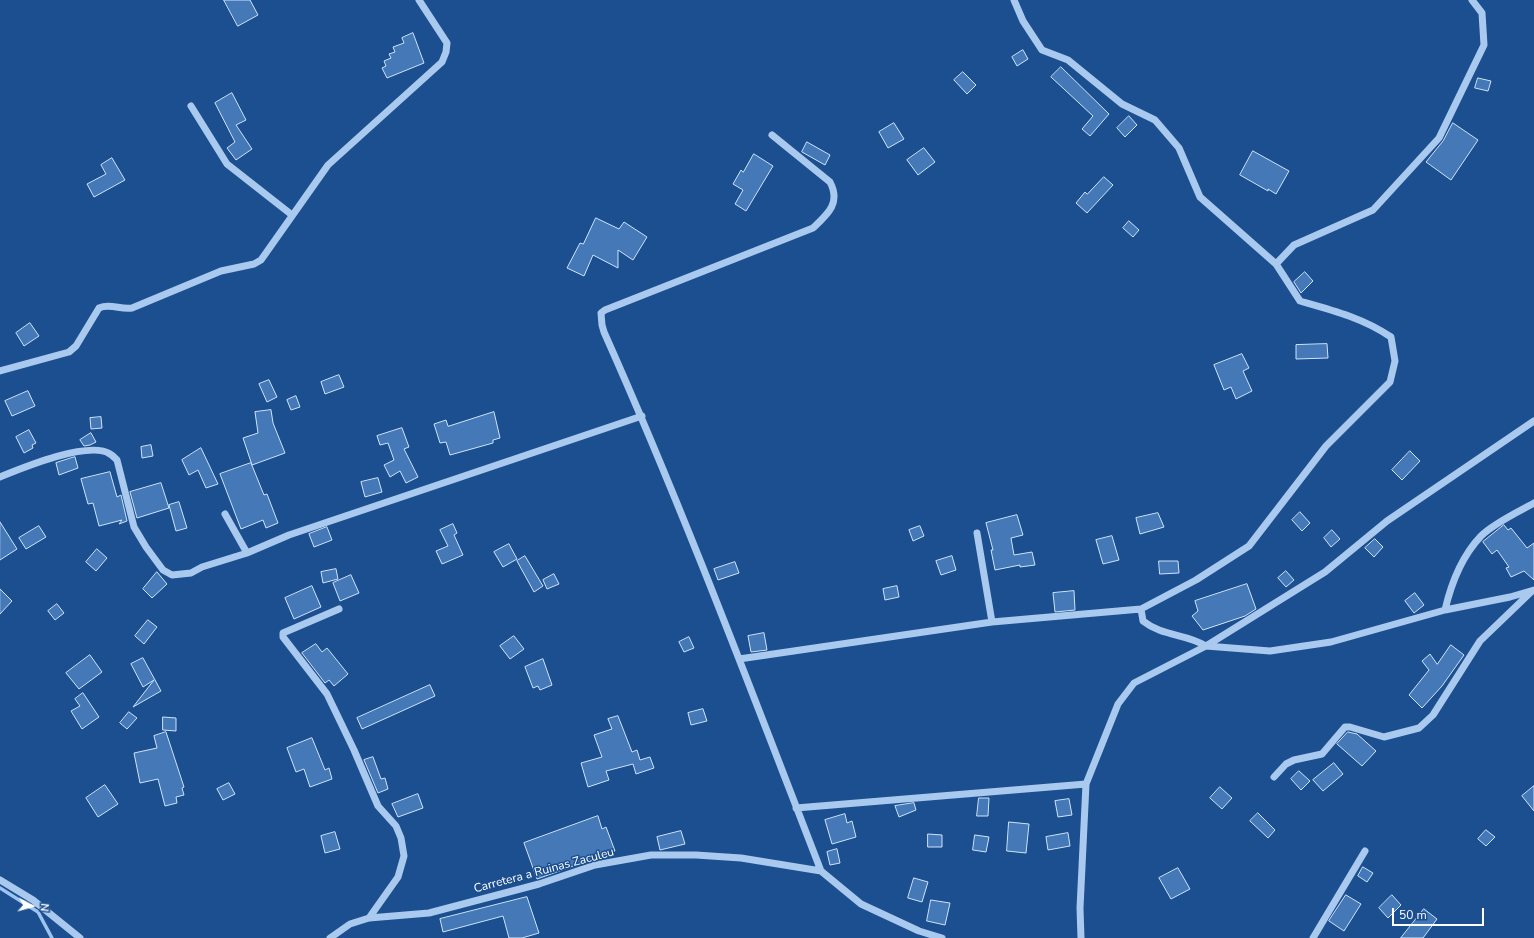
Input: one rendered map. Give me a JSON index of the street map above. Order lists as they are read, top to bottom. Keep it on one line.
{"streets":{"street":["Carretera a Ruinas Zaculeu"]},"scale_bar":"50 m","north":"right"}
